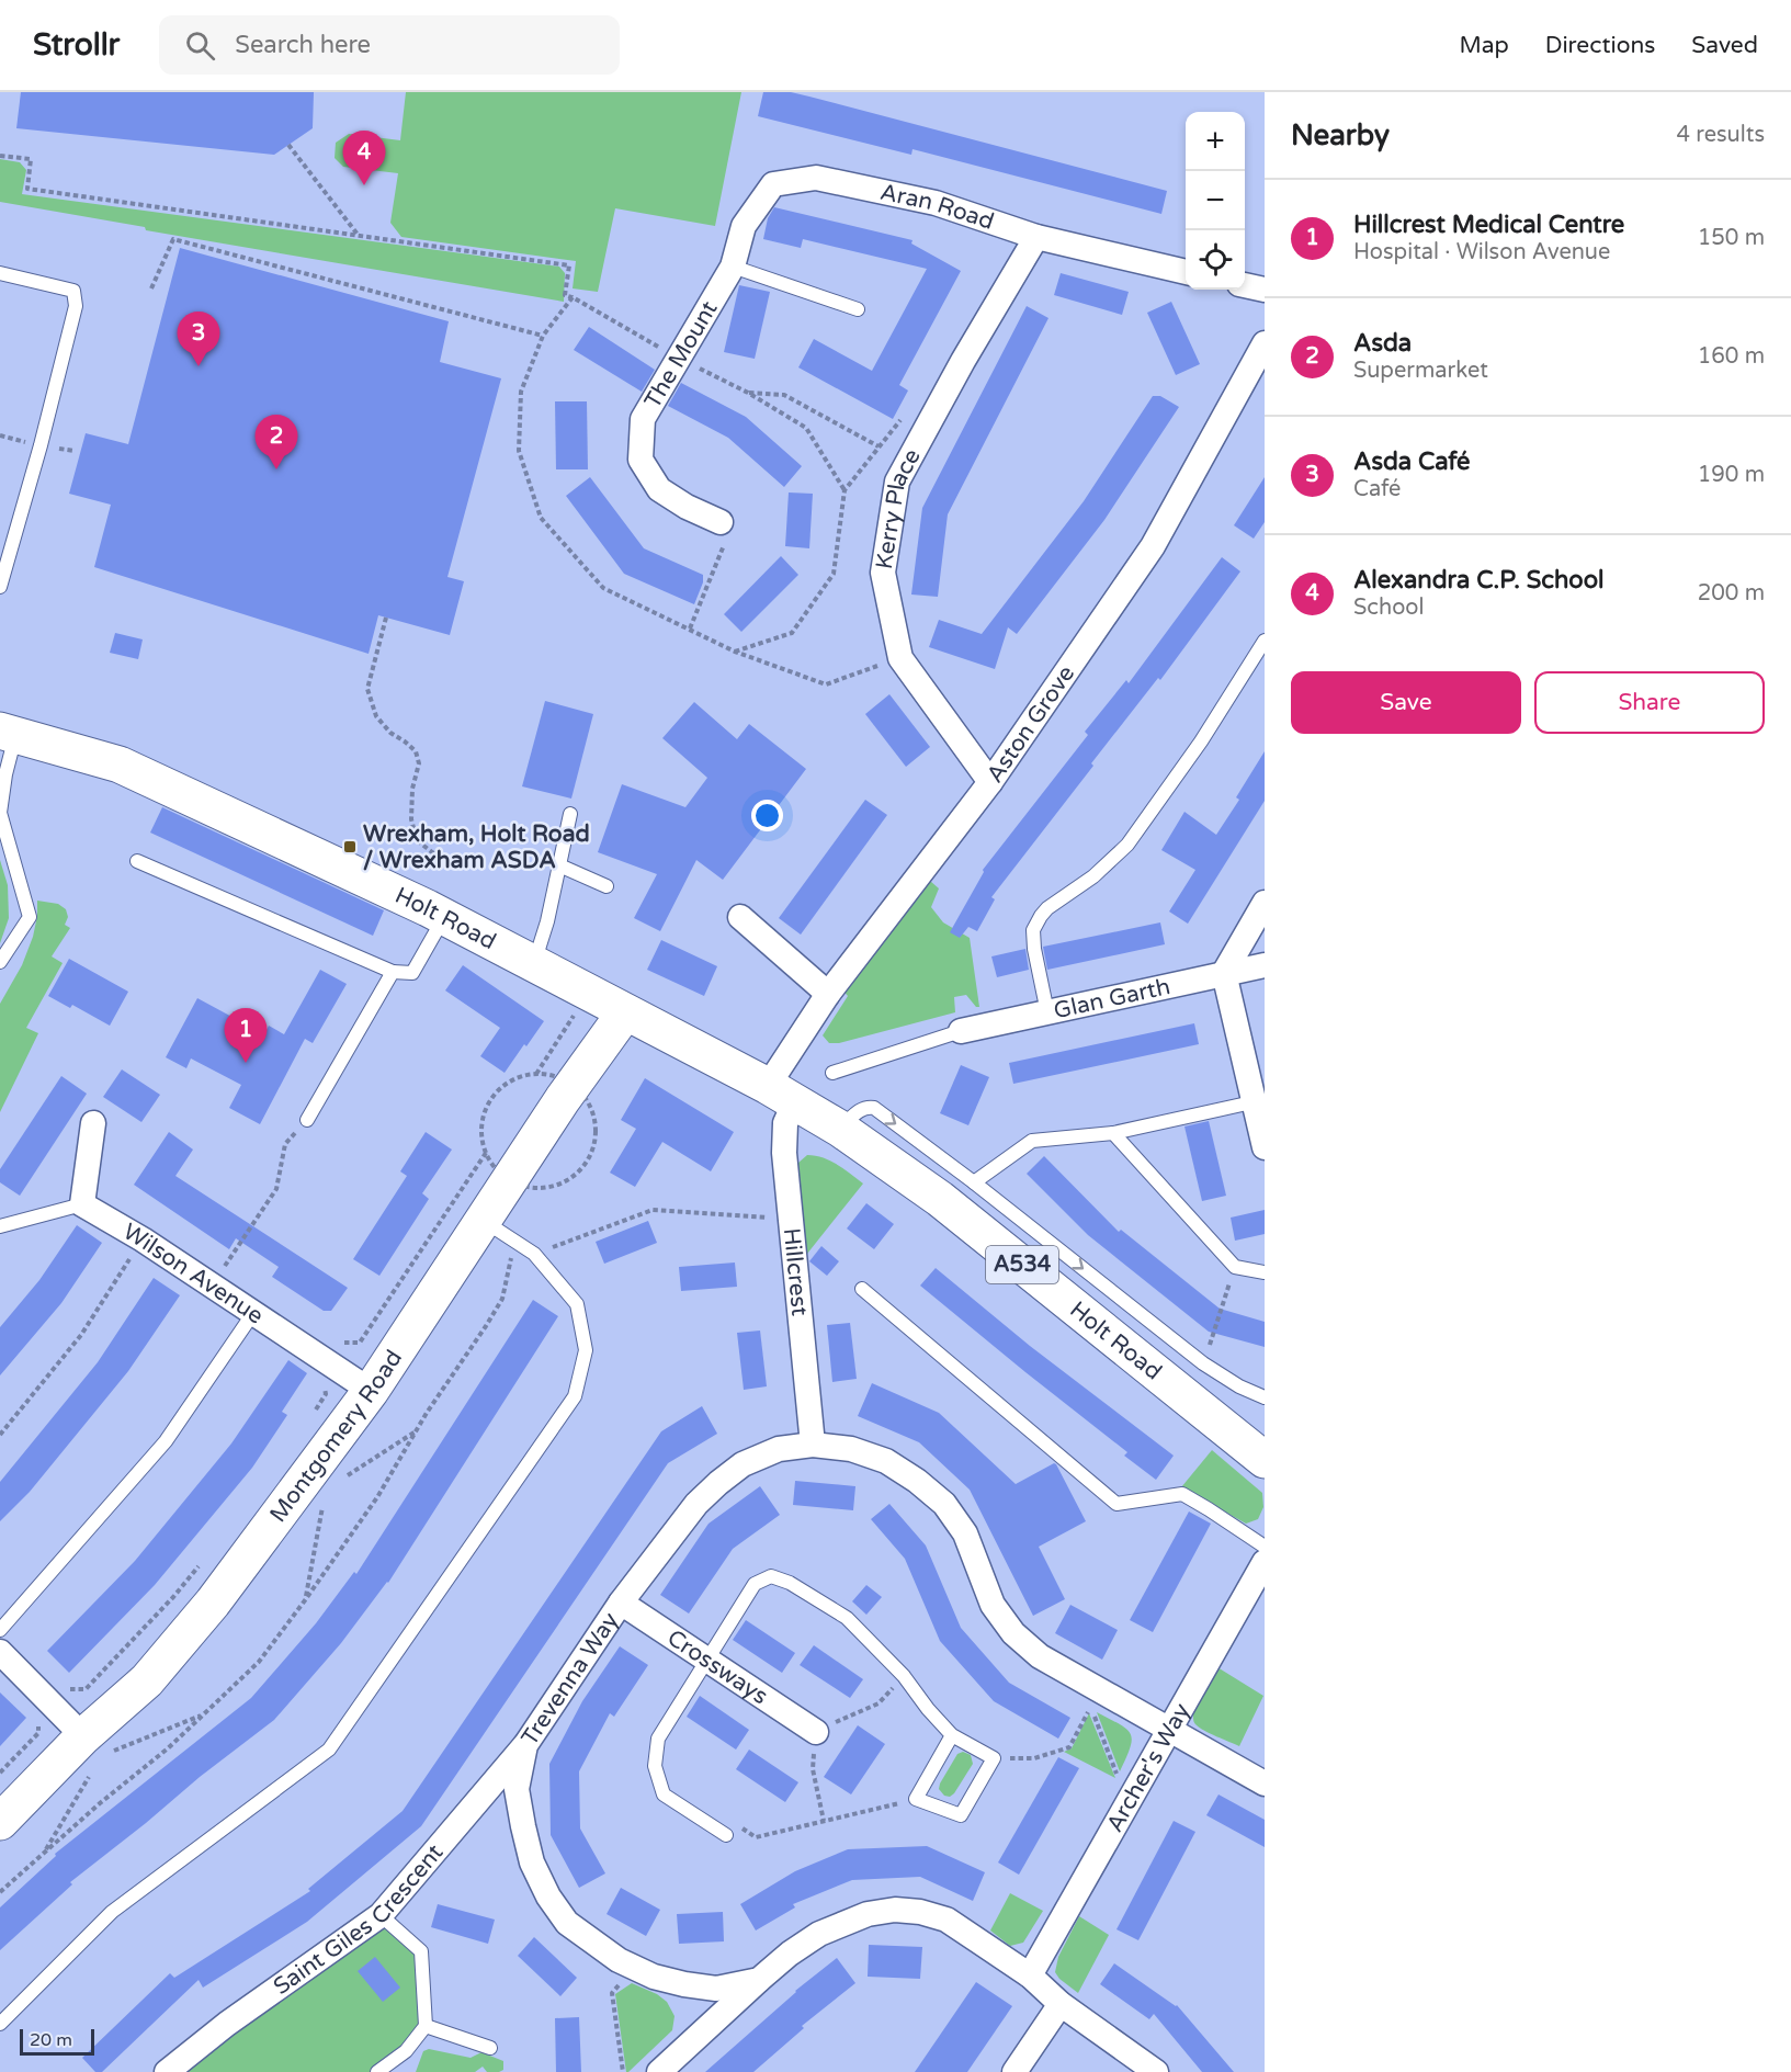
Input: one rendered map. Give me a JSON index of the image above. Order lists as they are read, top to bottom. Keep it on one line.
{"streets":{"main road":["Holt Road","A534","Montgomery Road"],"street":["Aran Road","The Mount","Kerry Place","Aston Grove","Glan Garth","Hillcrest","Wilson Avenue","Crossways","Trevenna Way","Archer's Way","Saint Giles Crescent"]},"crossings":[["Aran Road","The Mount"],["Aran Road","Kerry Place"],["Kerry Place","Aston Grove"],["Aston Grove","Holt Road"],["Aston Grove","Hillcrest"],["Holt Road","Hillcrest"],["Holt Road","Montgomery Road"],["Hillcrest","Trevenna Way"],["Wilson Avenue","Montgomery Road"],["Crossways","Trevenna Way"],["Trevenna Way","Archer's Way"],["Trevenna Way","Saint Giles Crescent"]],"places":{"transit":["Wrexham, Holt Road / Wrexham ASDA"]},"scale_bar":"20 m","page":{"header":"Strollr","search":"Search here","nav":["Map","Directions","Saved"],"heading":["Nearby","4 results"],"map_buttons":["+","−"],"pins":["4","3","2","1"],"list":[{"mark":"1","name":"Hillcrest Medical Centre","note":"Hospital · Wilson Avenue","value":"150 m"},{"mark":"2","name":"Asda","note":"Supermarket","value":"160 m"},{"mark":"3","name":"Asda Café","note":"Café","value":"190 m"},{"mark":"4","name":"Alexandra C.P. School","note":"School","value":"200 m"}],"buttons":["Save","Share"],"scale":"20 m"}}
